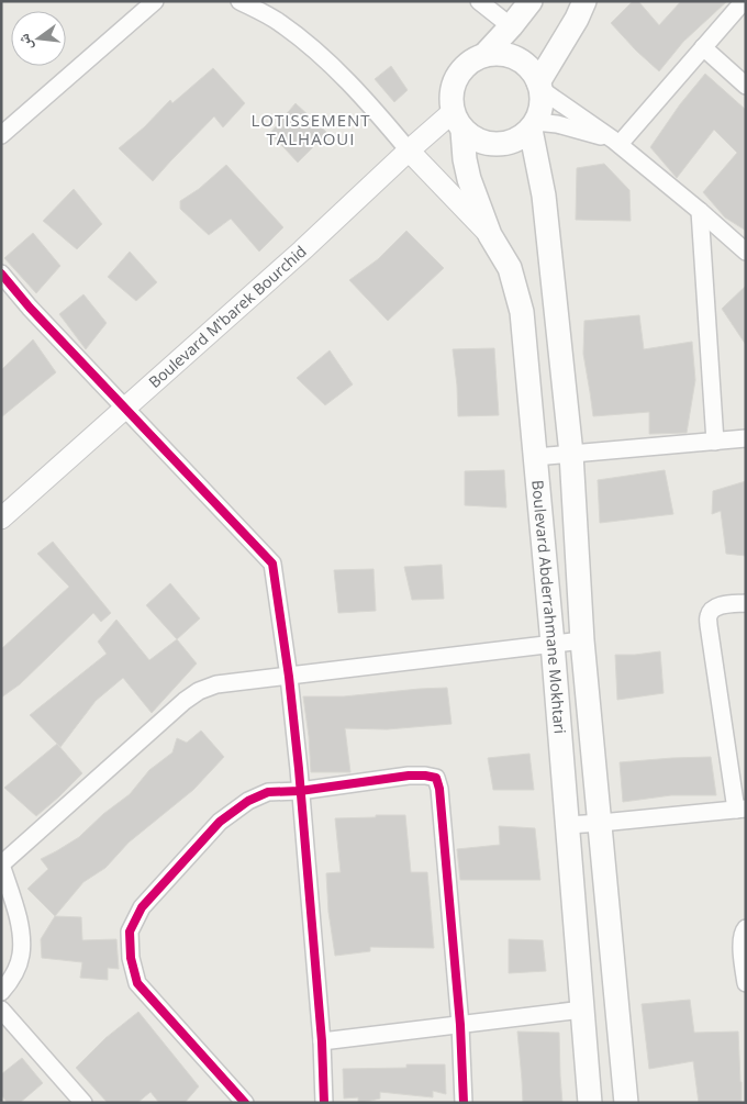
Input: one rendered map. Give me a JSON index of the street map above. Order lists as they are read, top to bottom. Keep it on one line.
{"streets":{"main road":["Boulevard Abderrahmane Mokhtari"],"street":["Boulevard M'barek Bourchid"]},"crossings":[["Boulevard M'barek Bourchid","Boulevard Abderrahmane Mokhtari"]],"districts":["LOTISSEMENT TALHAOUI"],"north":"left"}
